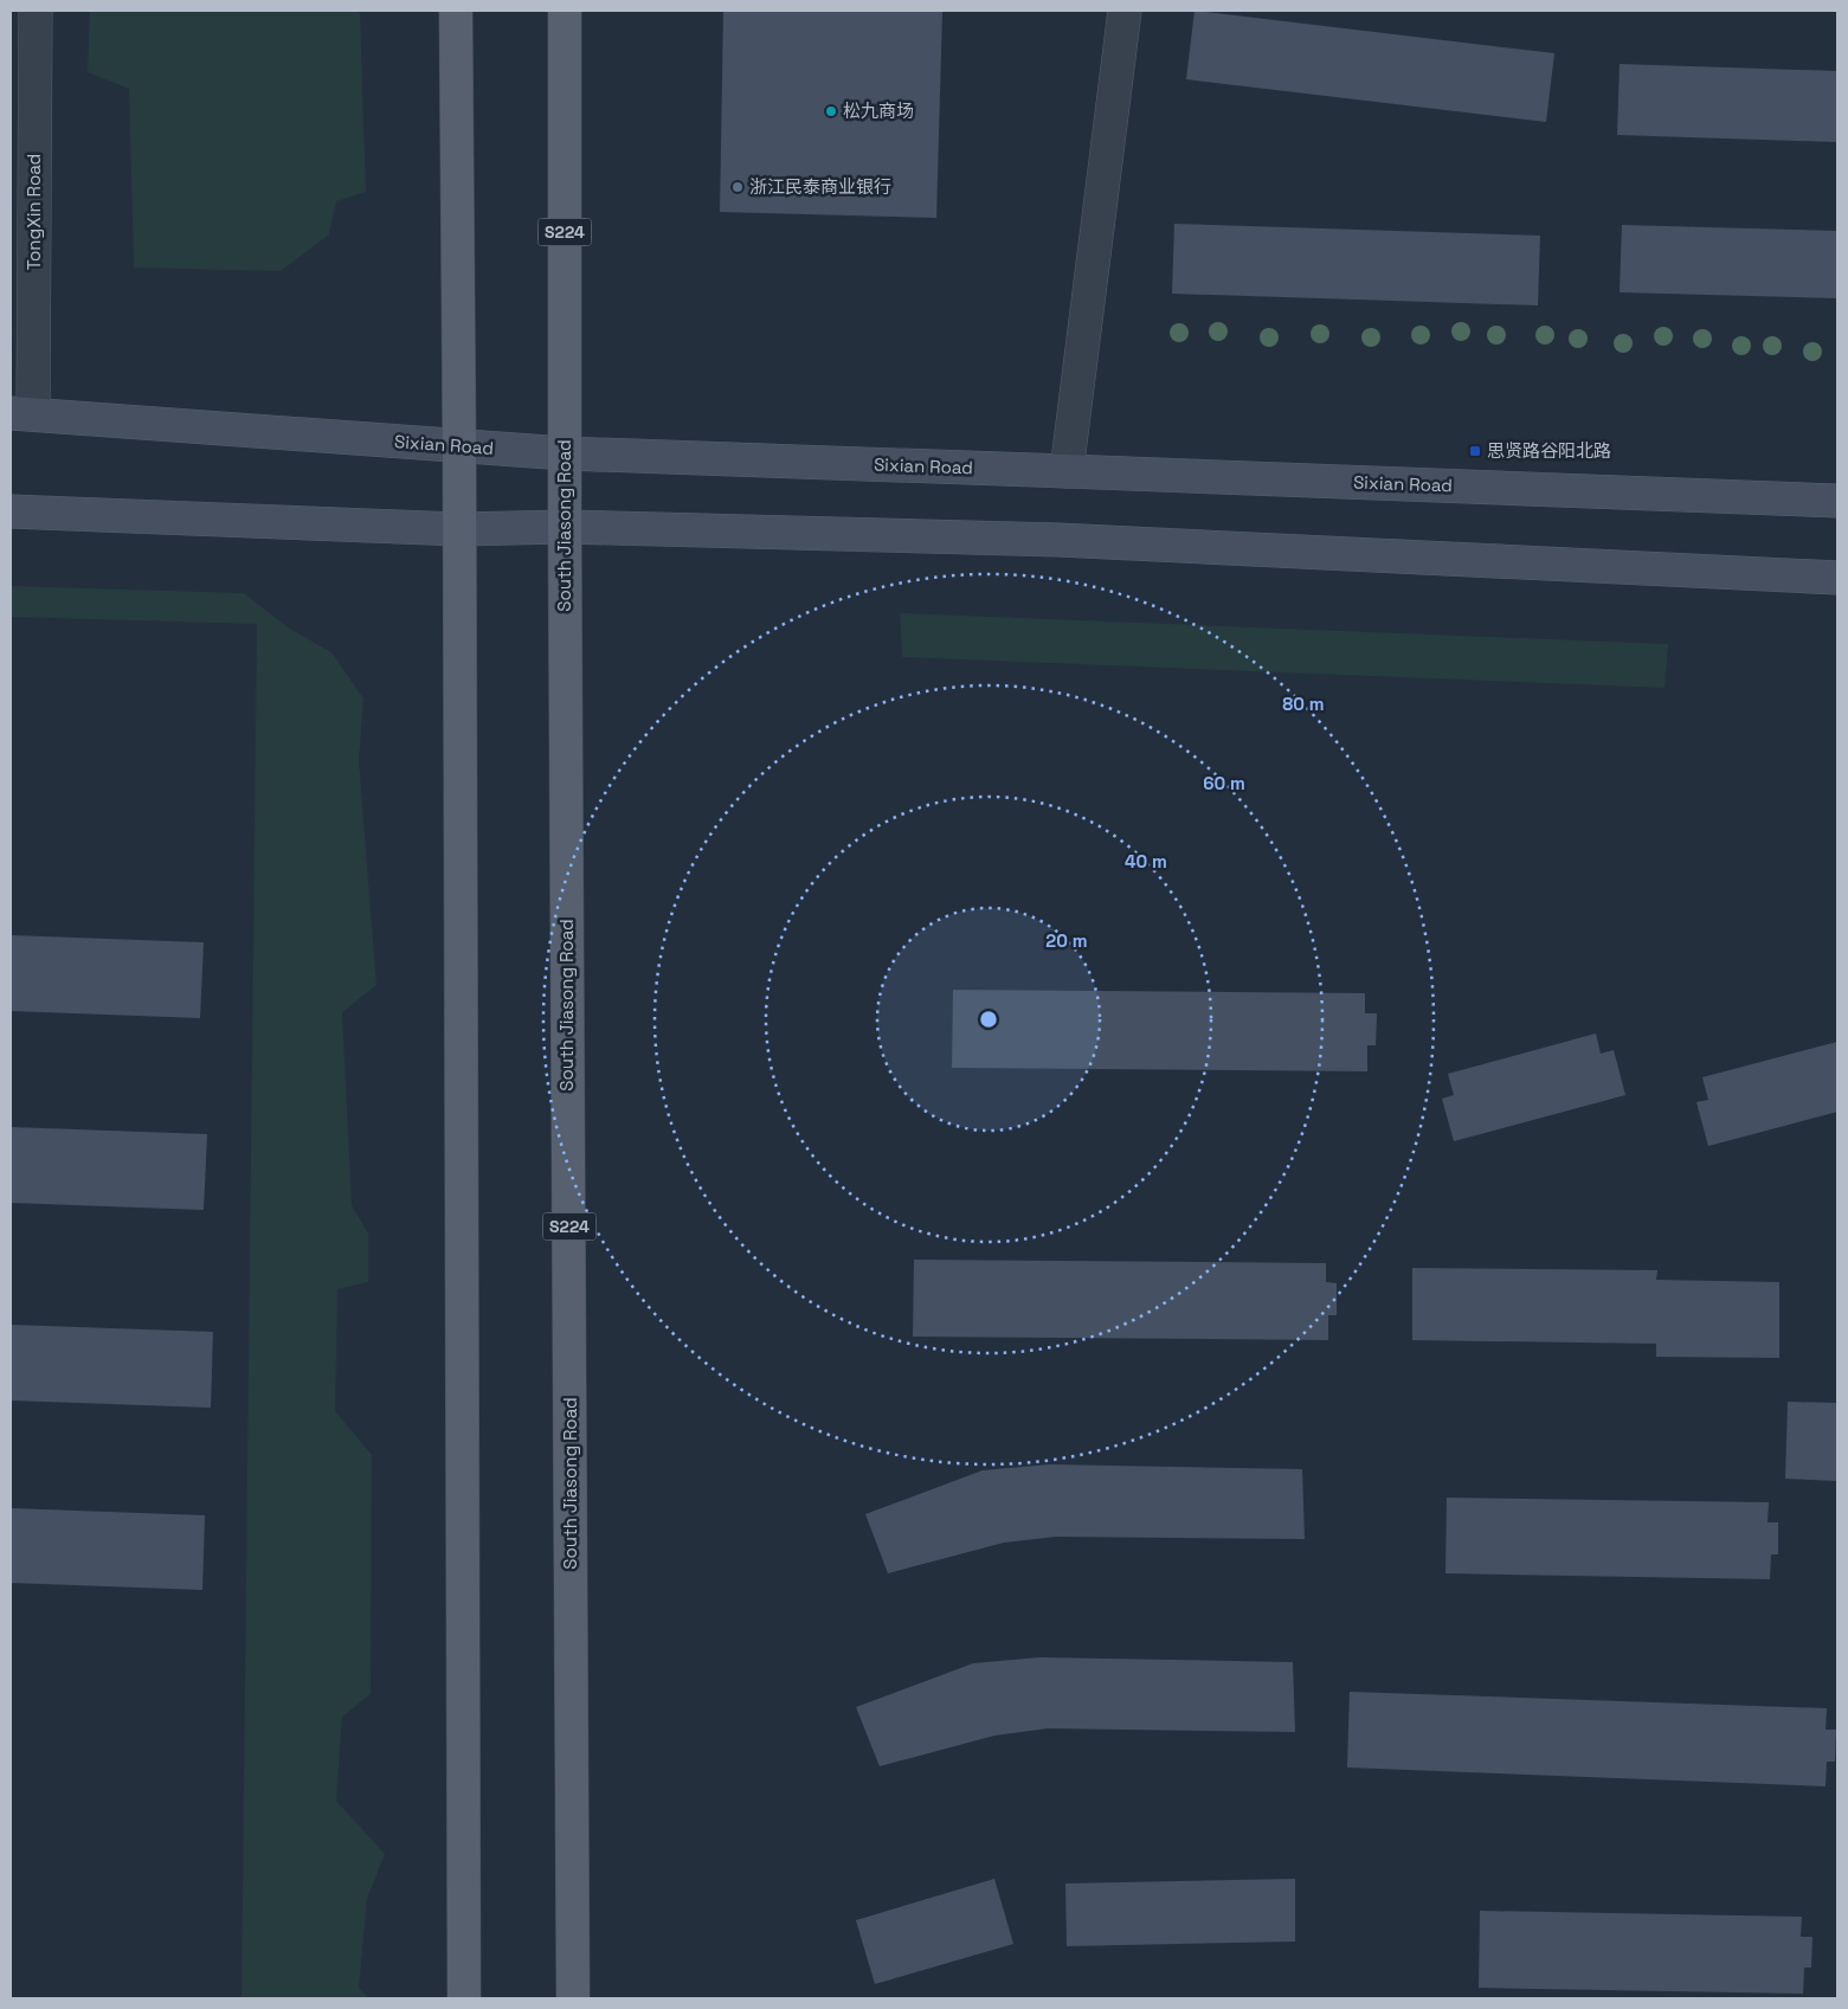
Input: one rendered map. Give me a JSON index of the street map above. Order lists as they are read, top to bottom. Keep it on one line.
{"streets":{"main road":["S224","Sixian Road","South Jiasong Road"],"street":["TongXin Road"]},"crossings":[["TongXin Road","Sixian Road"],["Sixian Road","South Jiasong Road"]],"places":{"other":["松九商场","浙江民泰商业银行"],"transit":["思贤路谷阳北路"]},"rings":["80 m","60 m","40 m","20 m"]}
